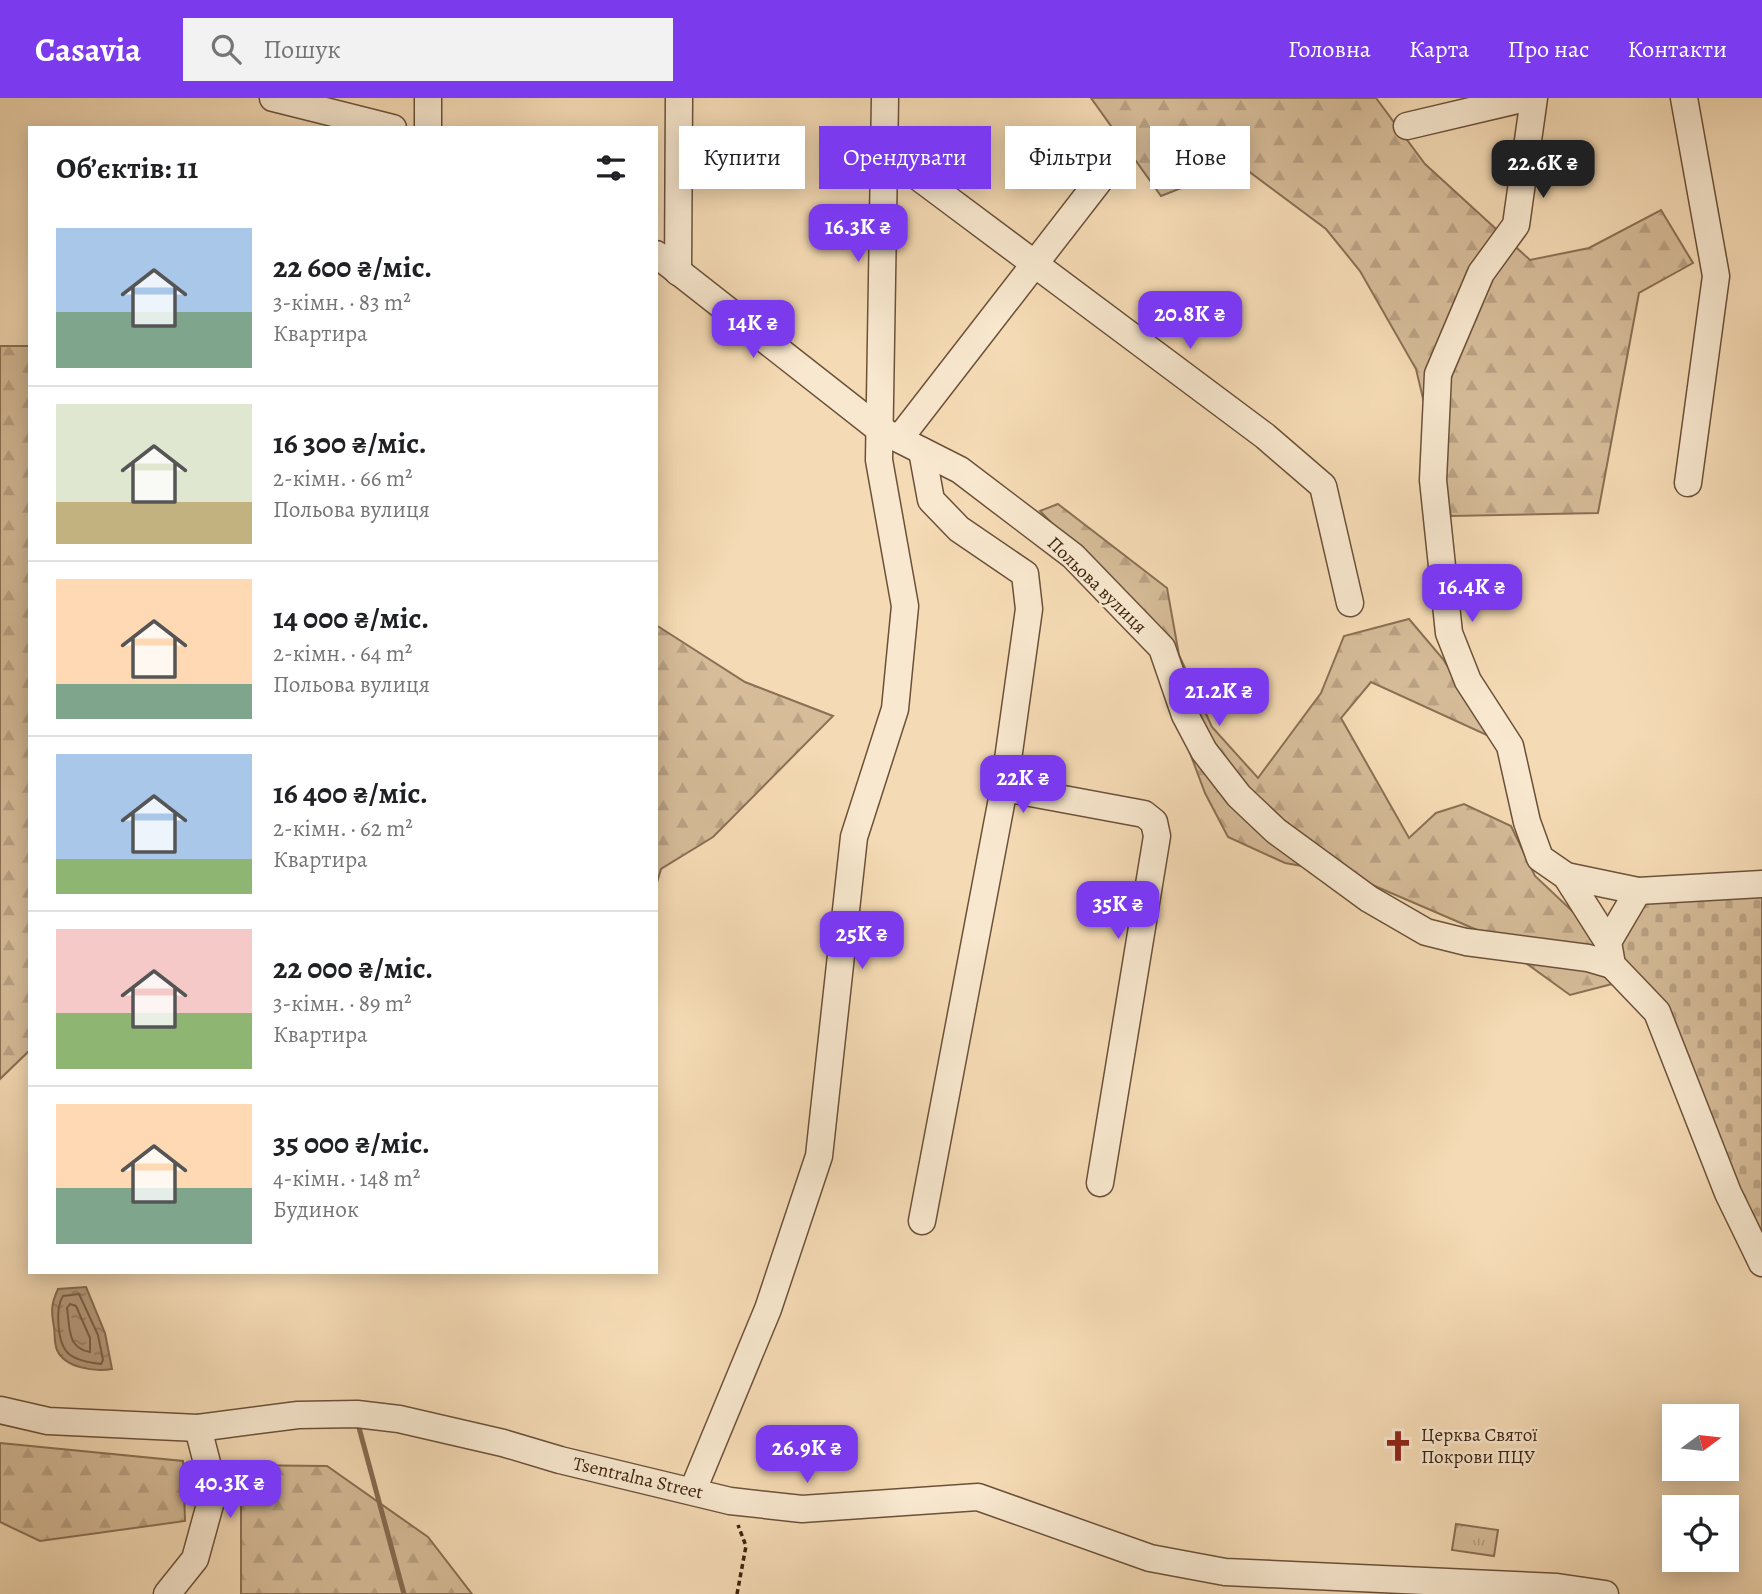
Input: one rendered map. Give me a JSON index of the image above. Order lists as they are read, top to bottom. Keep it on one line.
{"streets":{"street":["Польова вулиця","Tsentralna Street"]},"places":{"church":["Церква Святої Покрови ПЦУ"]},"north":"right","page":{"header":"Casavia","search":"Пошук","nav":["Головна","Карта","Про нас","Контакти"],"chip":["Купити","Орендувати","Фільтри","Нове"],"heading":"Об’єктів: 11","price":["22.6K ₴","16.3K ₴","20.8K ₴","14K ₴","16.4K ₴","21.2K ₴","22K ₴","35K ₴","25K ₴","26.9K ₴","40.3K ₴"],"list":[{"name":"22 600 ₴/міс.","note":"3-кімн. · 83 m² · Квартира"},{"name":"16 300 ₴/міс.","note":"2-кімн. · 66 m² · Польова вулиця"},{"name":"14 000 ₴/міс.","note":"2-кімн. · 64 m² · Польова вулиця"},{"name":"16 400 ₴/міс.","note":"2-кімн. · 62 m² · Квартира"},{"name":"22 000 ₴/міс.","note":"3-кімн. · 89 m² · Квартира"},{"name":"35 000 ₴/міс.","note":"4-кімн. · 148 m² · Будинок"}]}}
